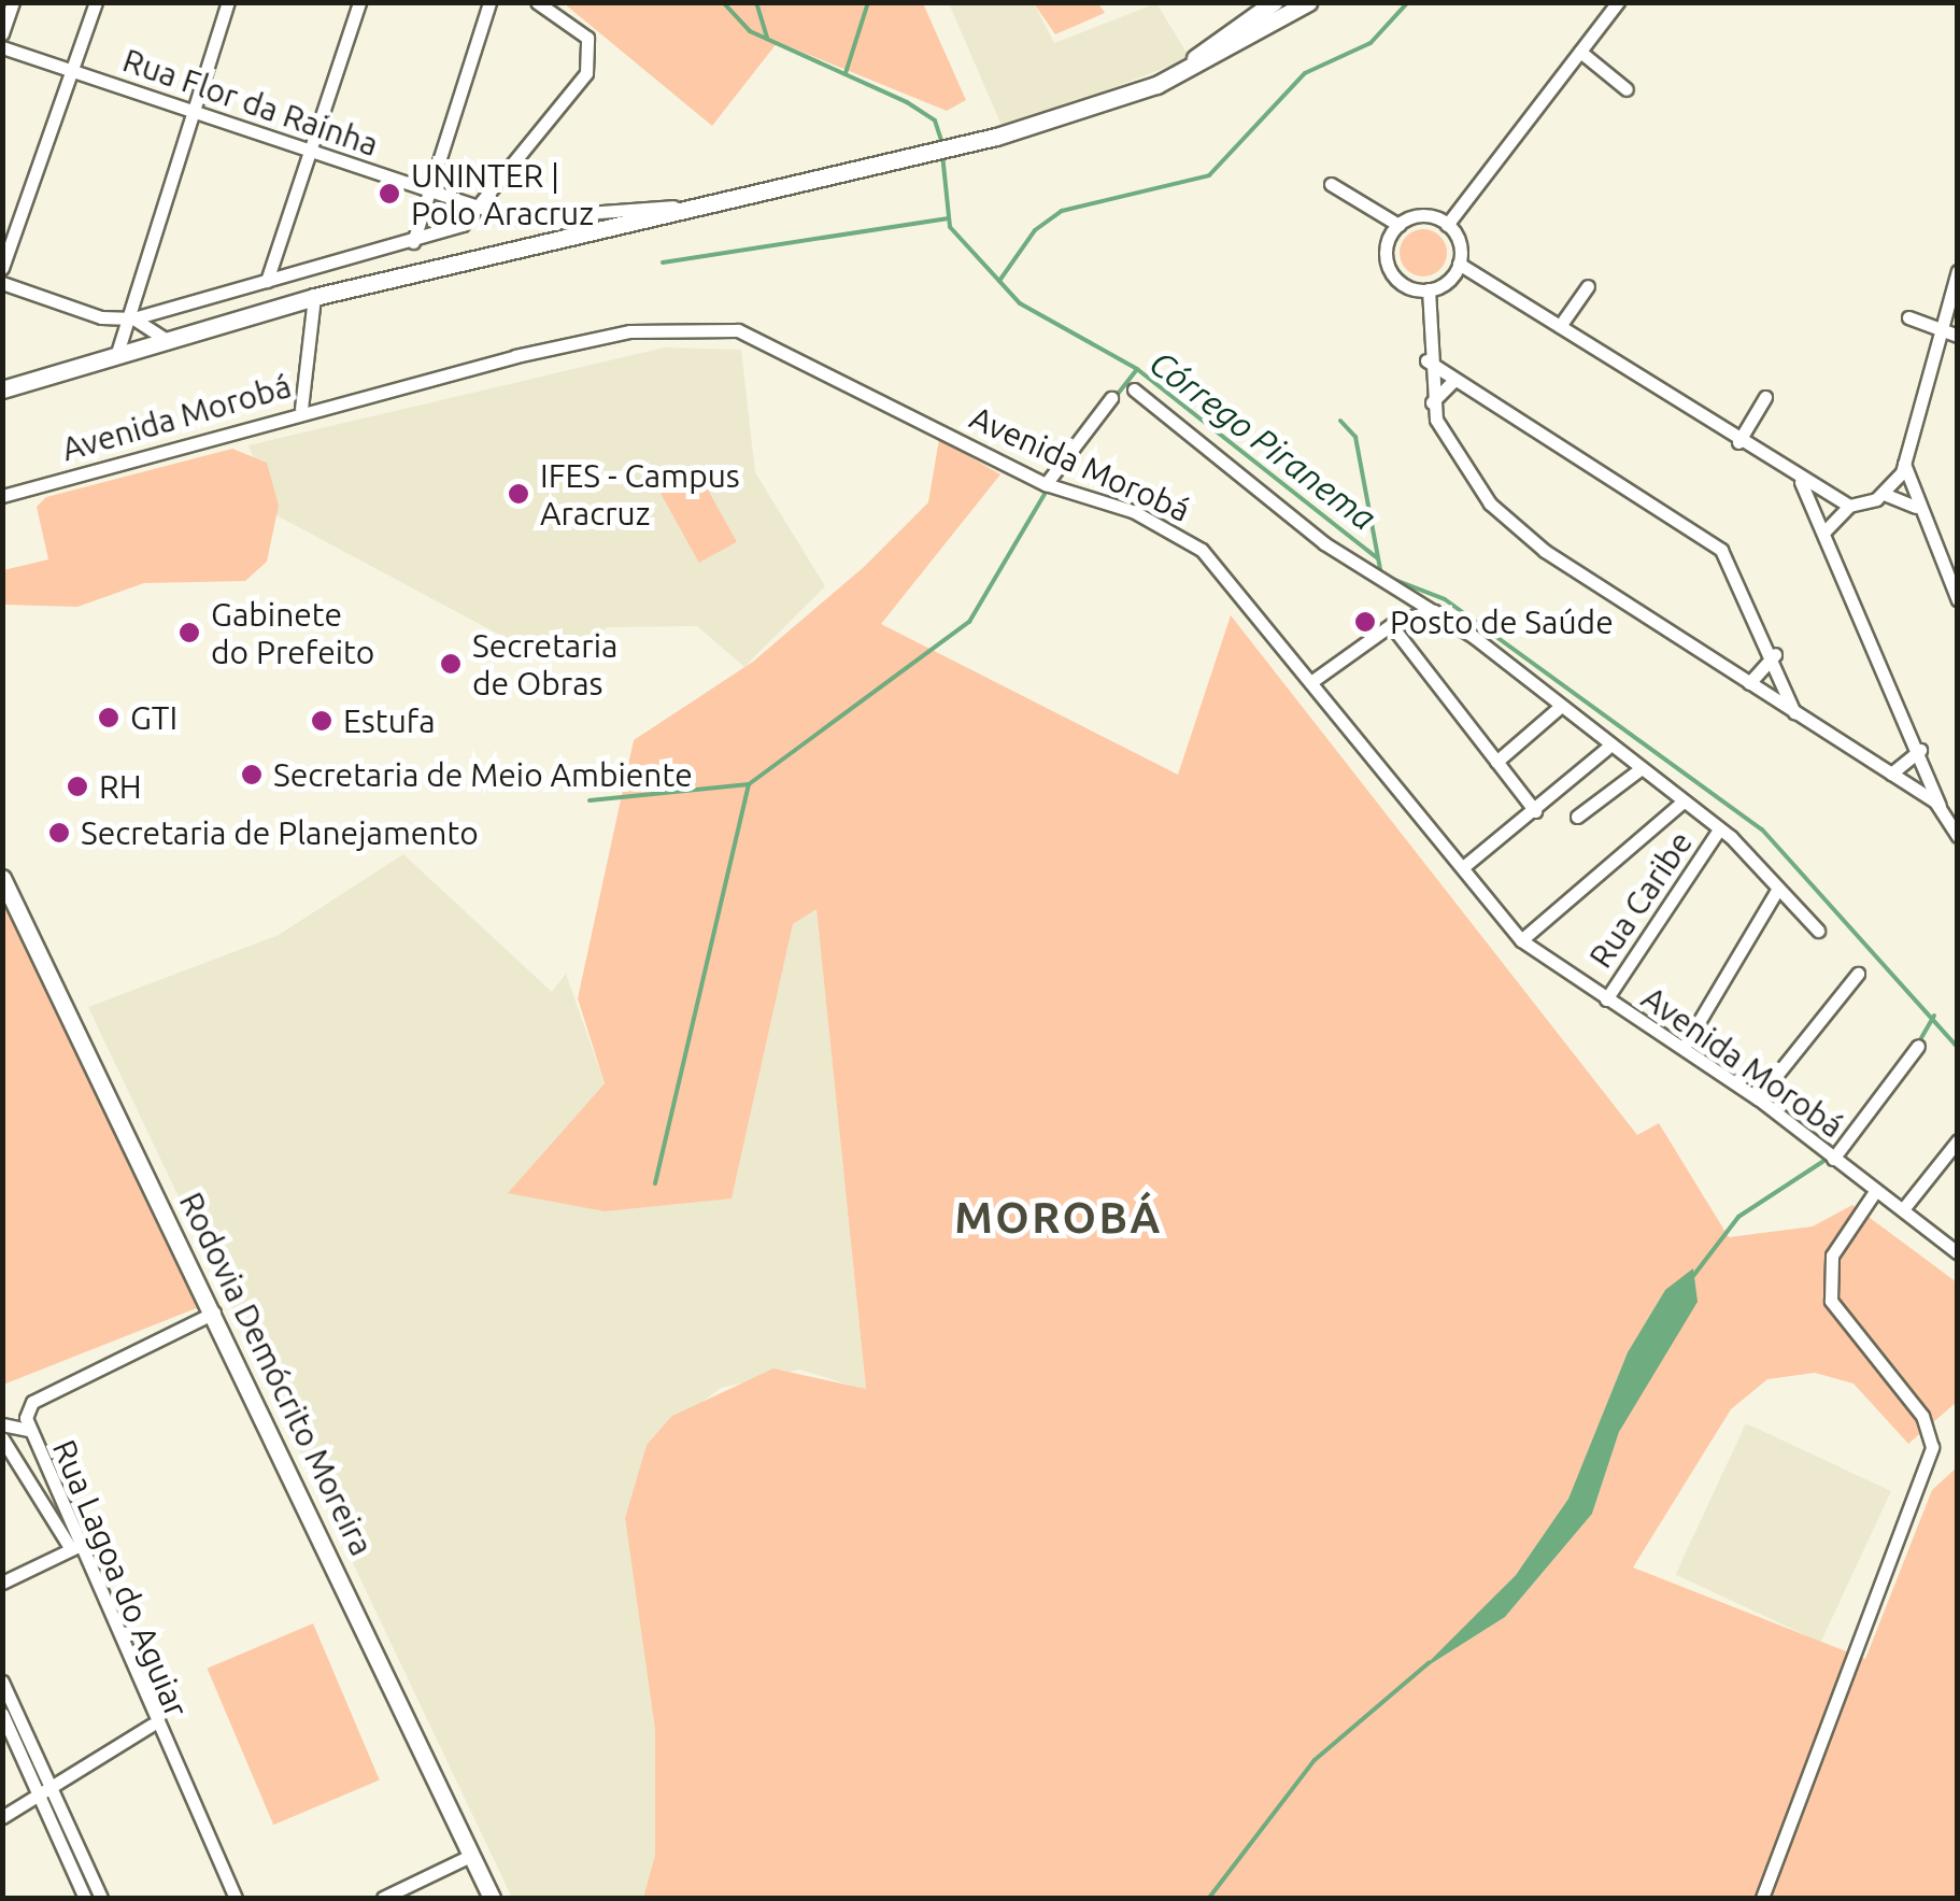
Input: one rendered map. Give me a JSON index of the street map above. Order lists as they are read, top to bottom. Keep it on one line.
{"streets":{"main road":["Rodovia Demócrito Moreira"],"street":["Rua Flor da Rainha","Avenida Morobá","Rua Caribe","Rua Lagoa do Aguiar"]},"crossings":[["Avenida Morobá","Rua Caribe"],["Rodovia Demócrito Moreira","Rua Lagoa do Aguiar"]],"districts":["MOROBÁ"],"water":["Córrego Piranema"],"places":["UNINTER | Polo Aracruz","IFES - Campus Aracruz","Posto de Saúde","Gabinete do Prefeito","Secretaria de Obras","GTI","Estufa","Secretaria de Meio Ambiente","RH","Secretaria de Planejamento"]}
